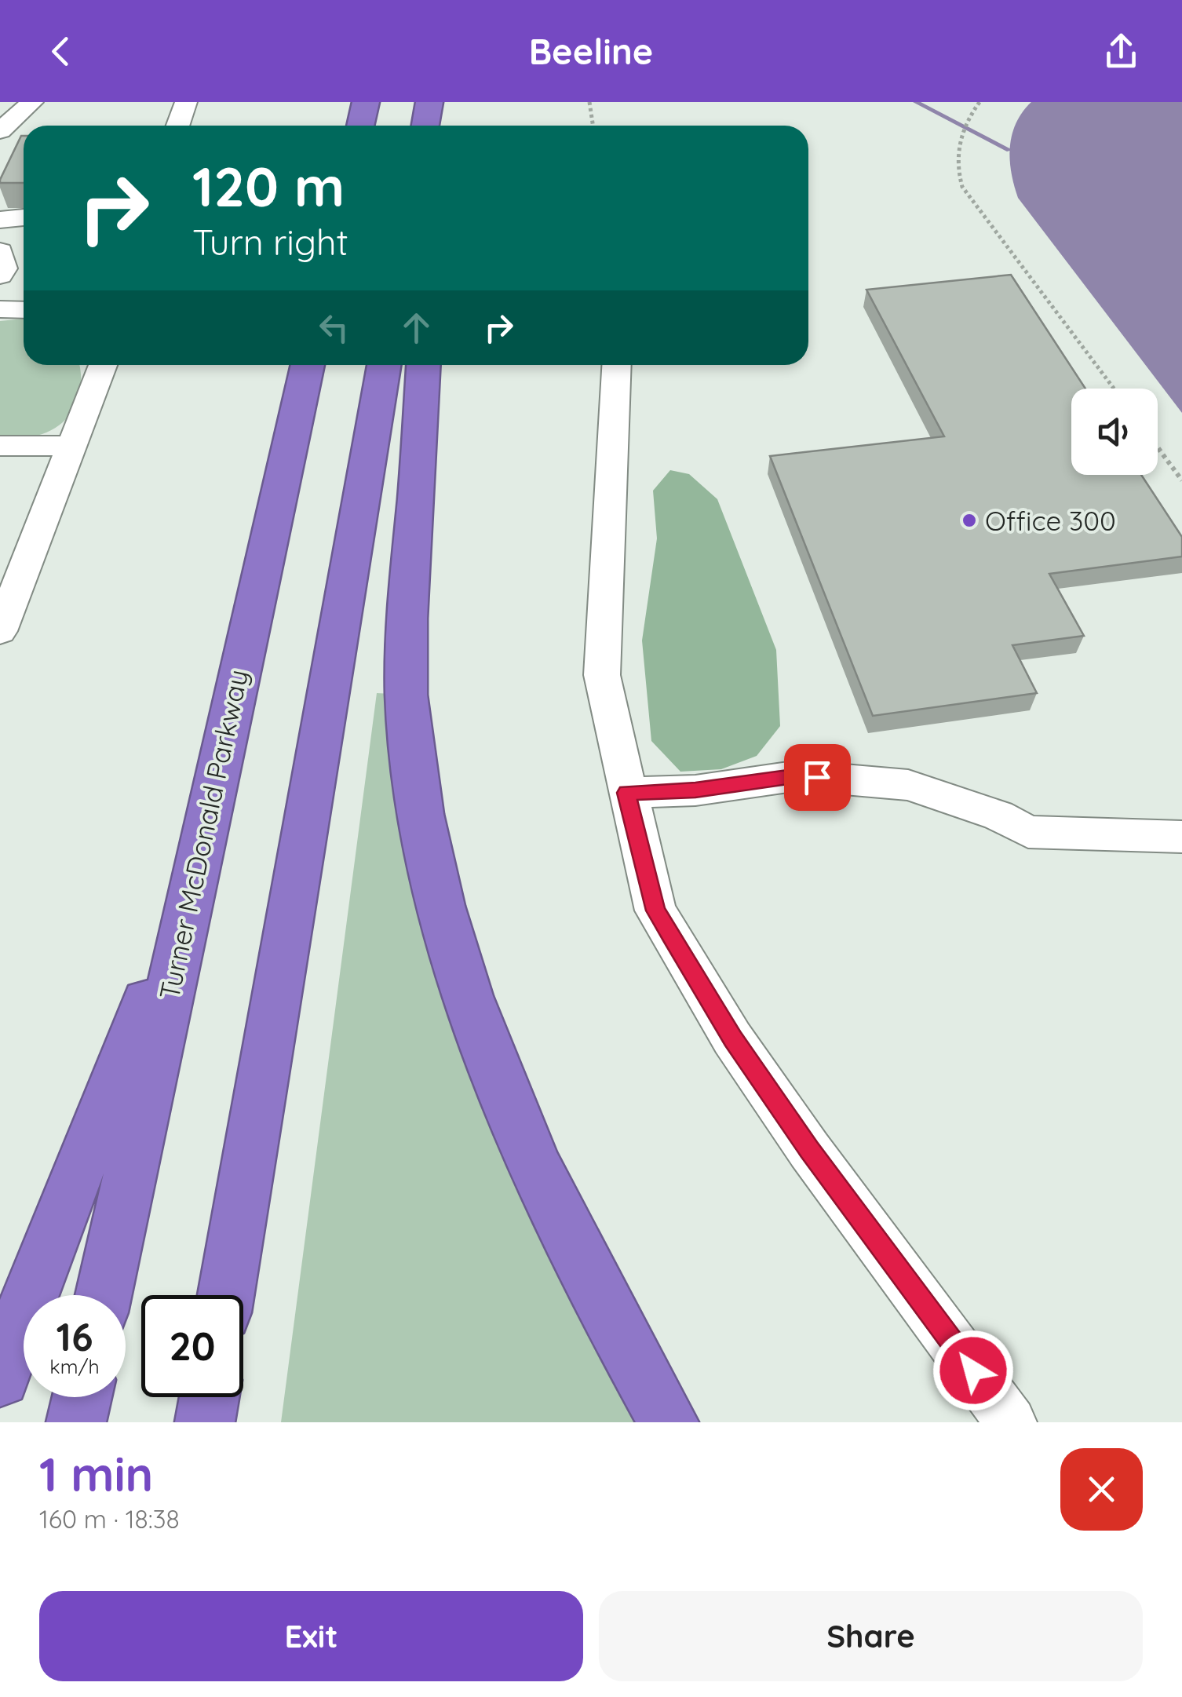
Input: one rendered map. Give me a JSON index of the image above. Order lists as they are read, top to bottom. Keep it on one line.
{"streets":{"highway":["Turner McDonald Parkway"]},"places":["Office 300"],"page":{"header":"Beeline","turn":["120 m","Turn right"],"speed":"16 km/h","limit":"20","heading":["1 min","160 m · 18:38"],"buttons":["Exit","Share"]}}
